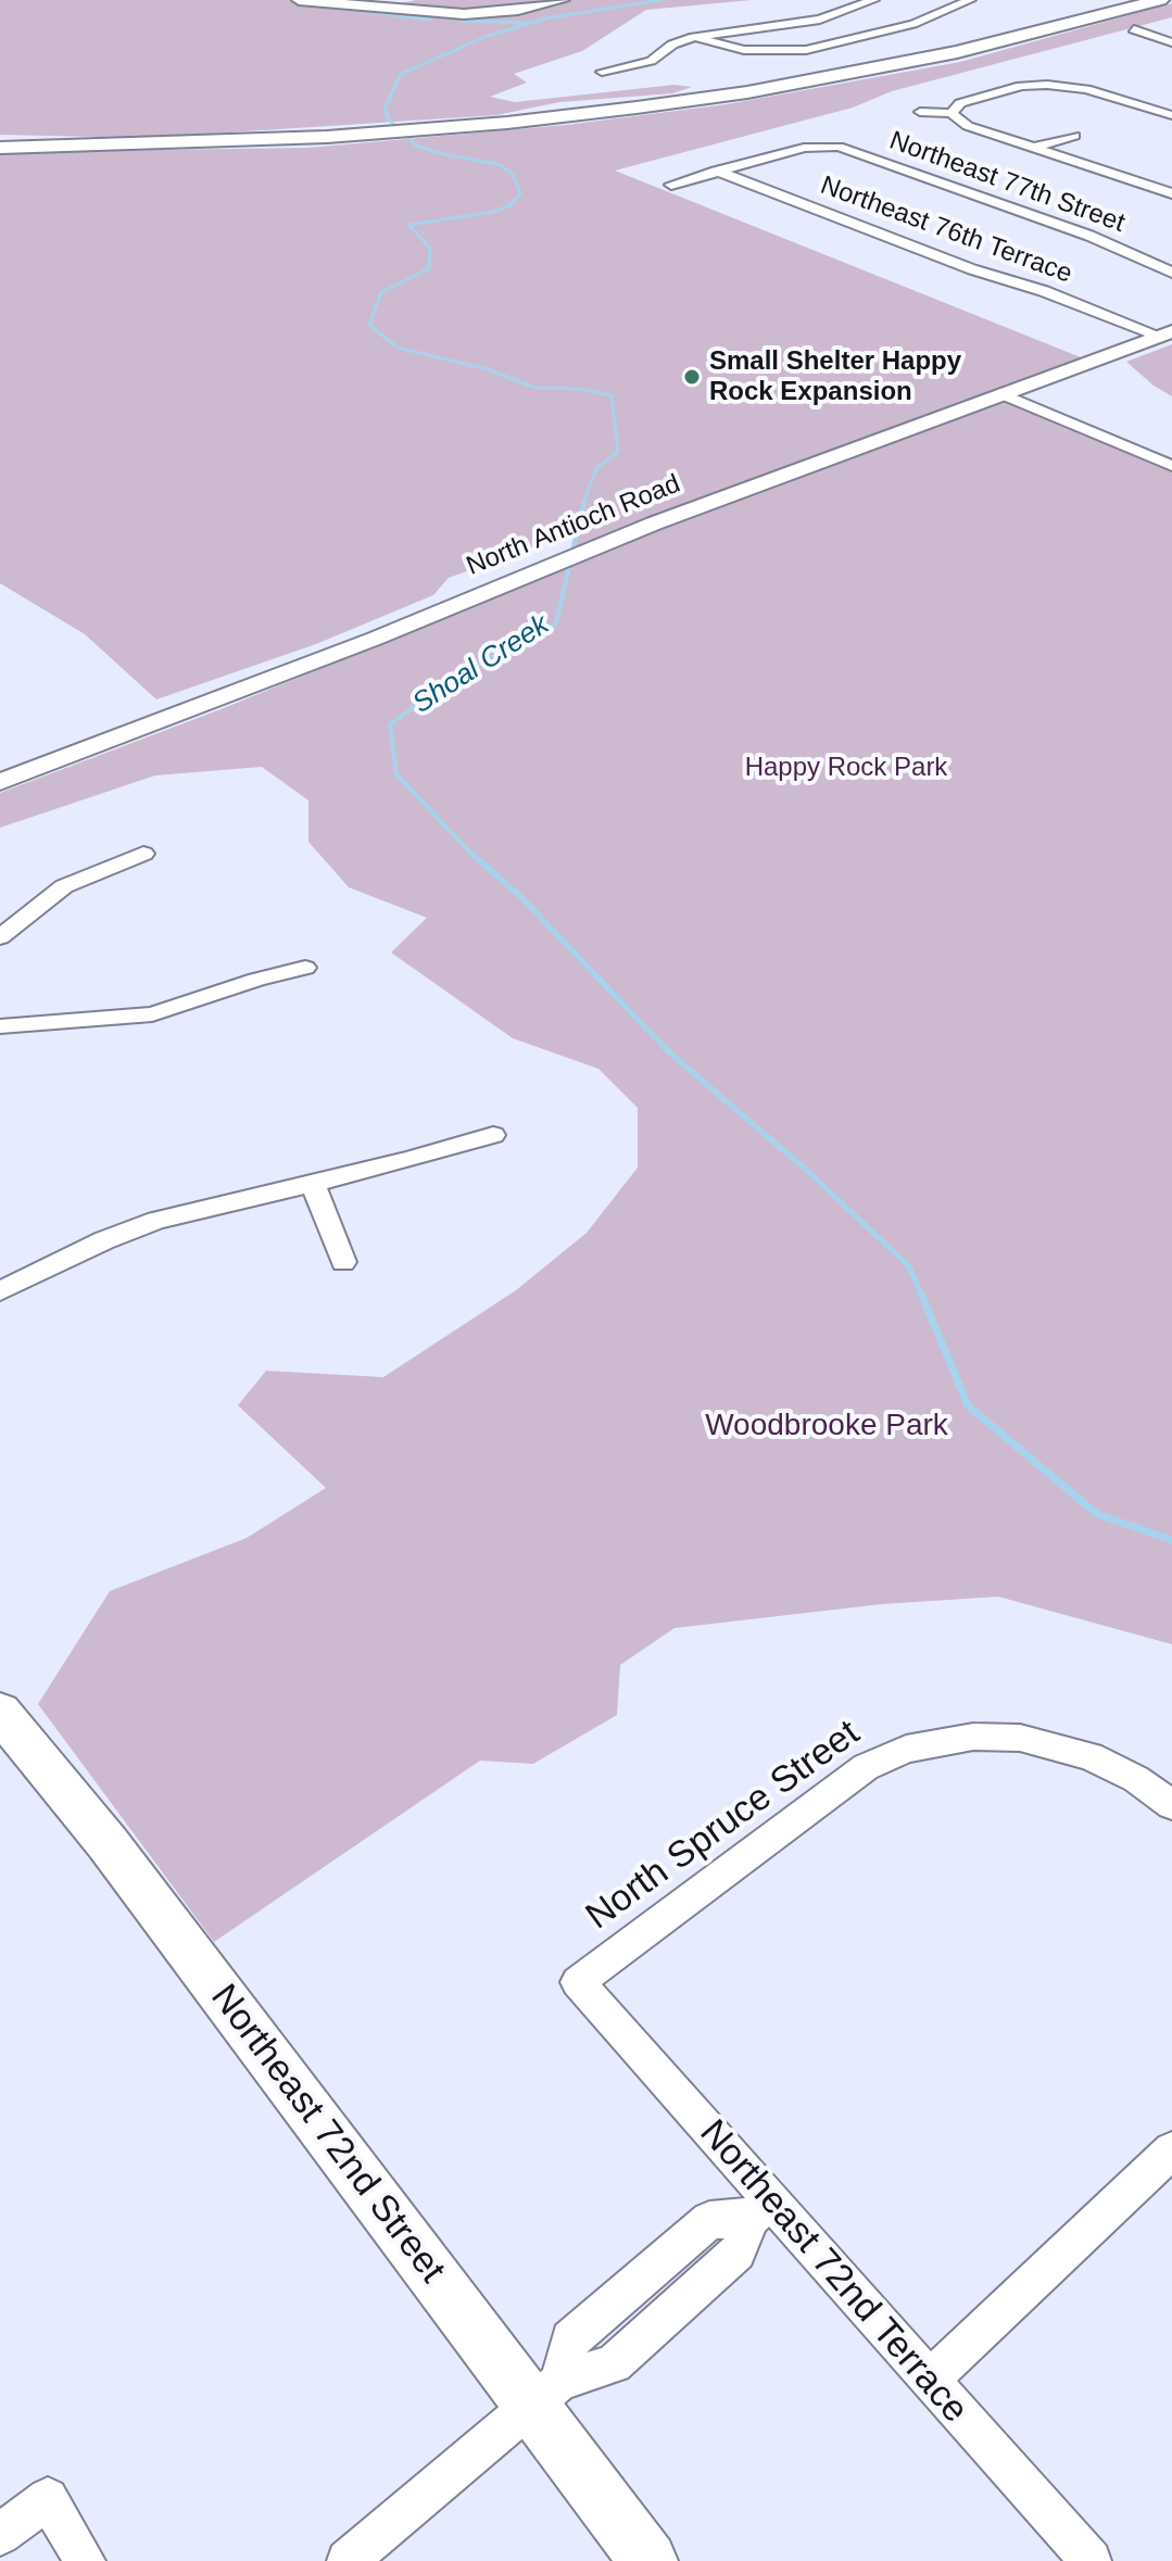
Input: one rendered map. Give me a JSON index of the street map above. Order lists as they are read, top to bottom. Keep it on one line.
{"streets":{"main road":["Northeast 72nd Street"],"street":["Northeast 77th Street","Northeast 76th Terrace","North Antioch Road","North Spruce Street","Northeast 72nd Terrace"]},"crossings":[["Northeast 77th Street","Northeast 76th Terrace"],["Northeast 76th Terrace","North Antioch Road"],["North Spruce Street","Northeast 72nd Terrace"]],"water":["Shoal Creek"],"parks":["Happy Rock Park","Woodbrooke Park"],"places":["Small Shelter Happy Rock Expansion"]}
